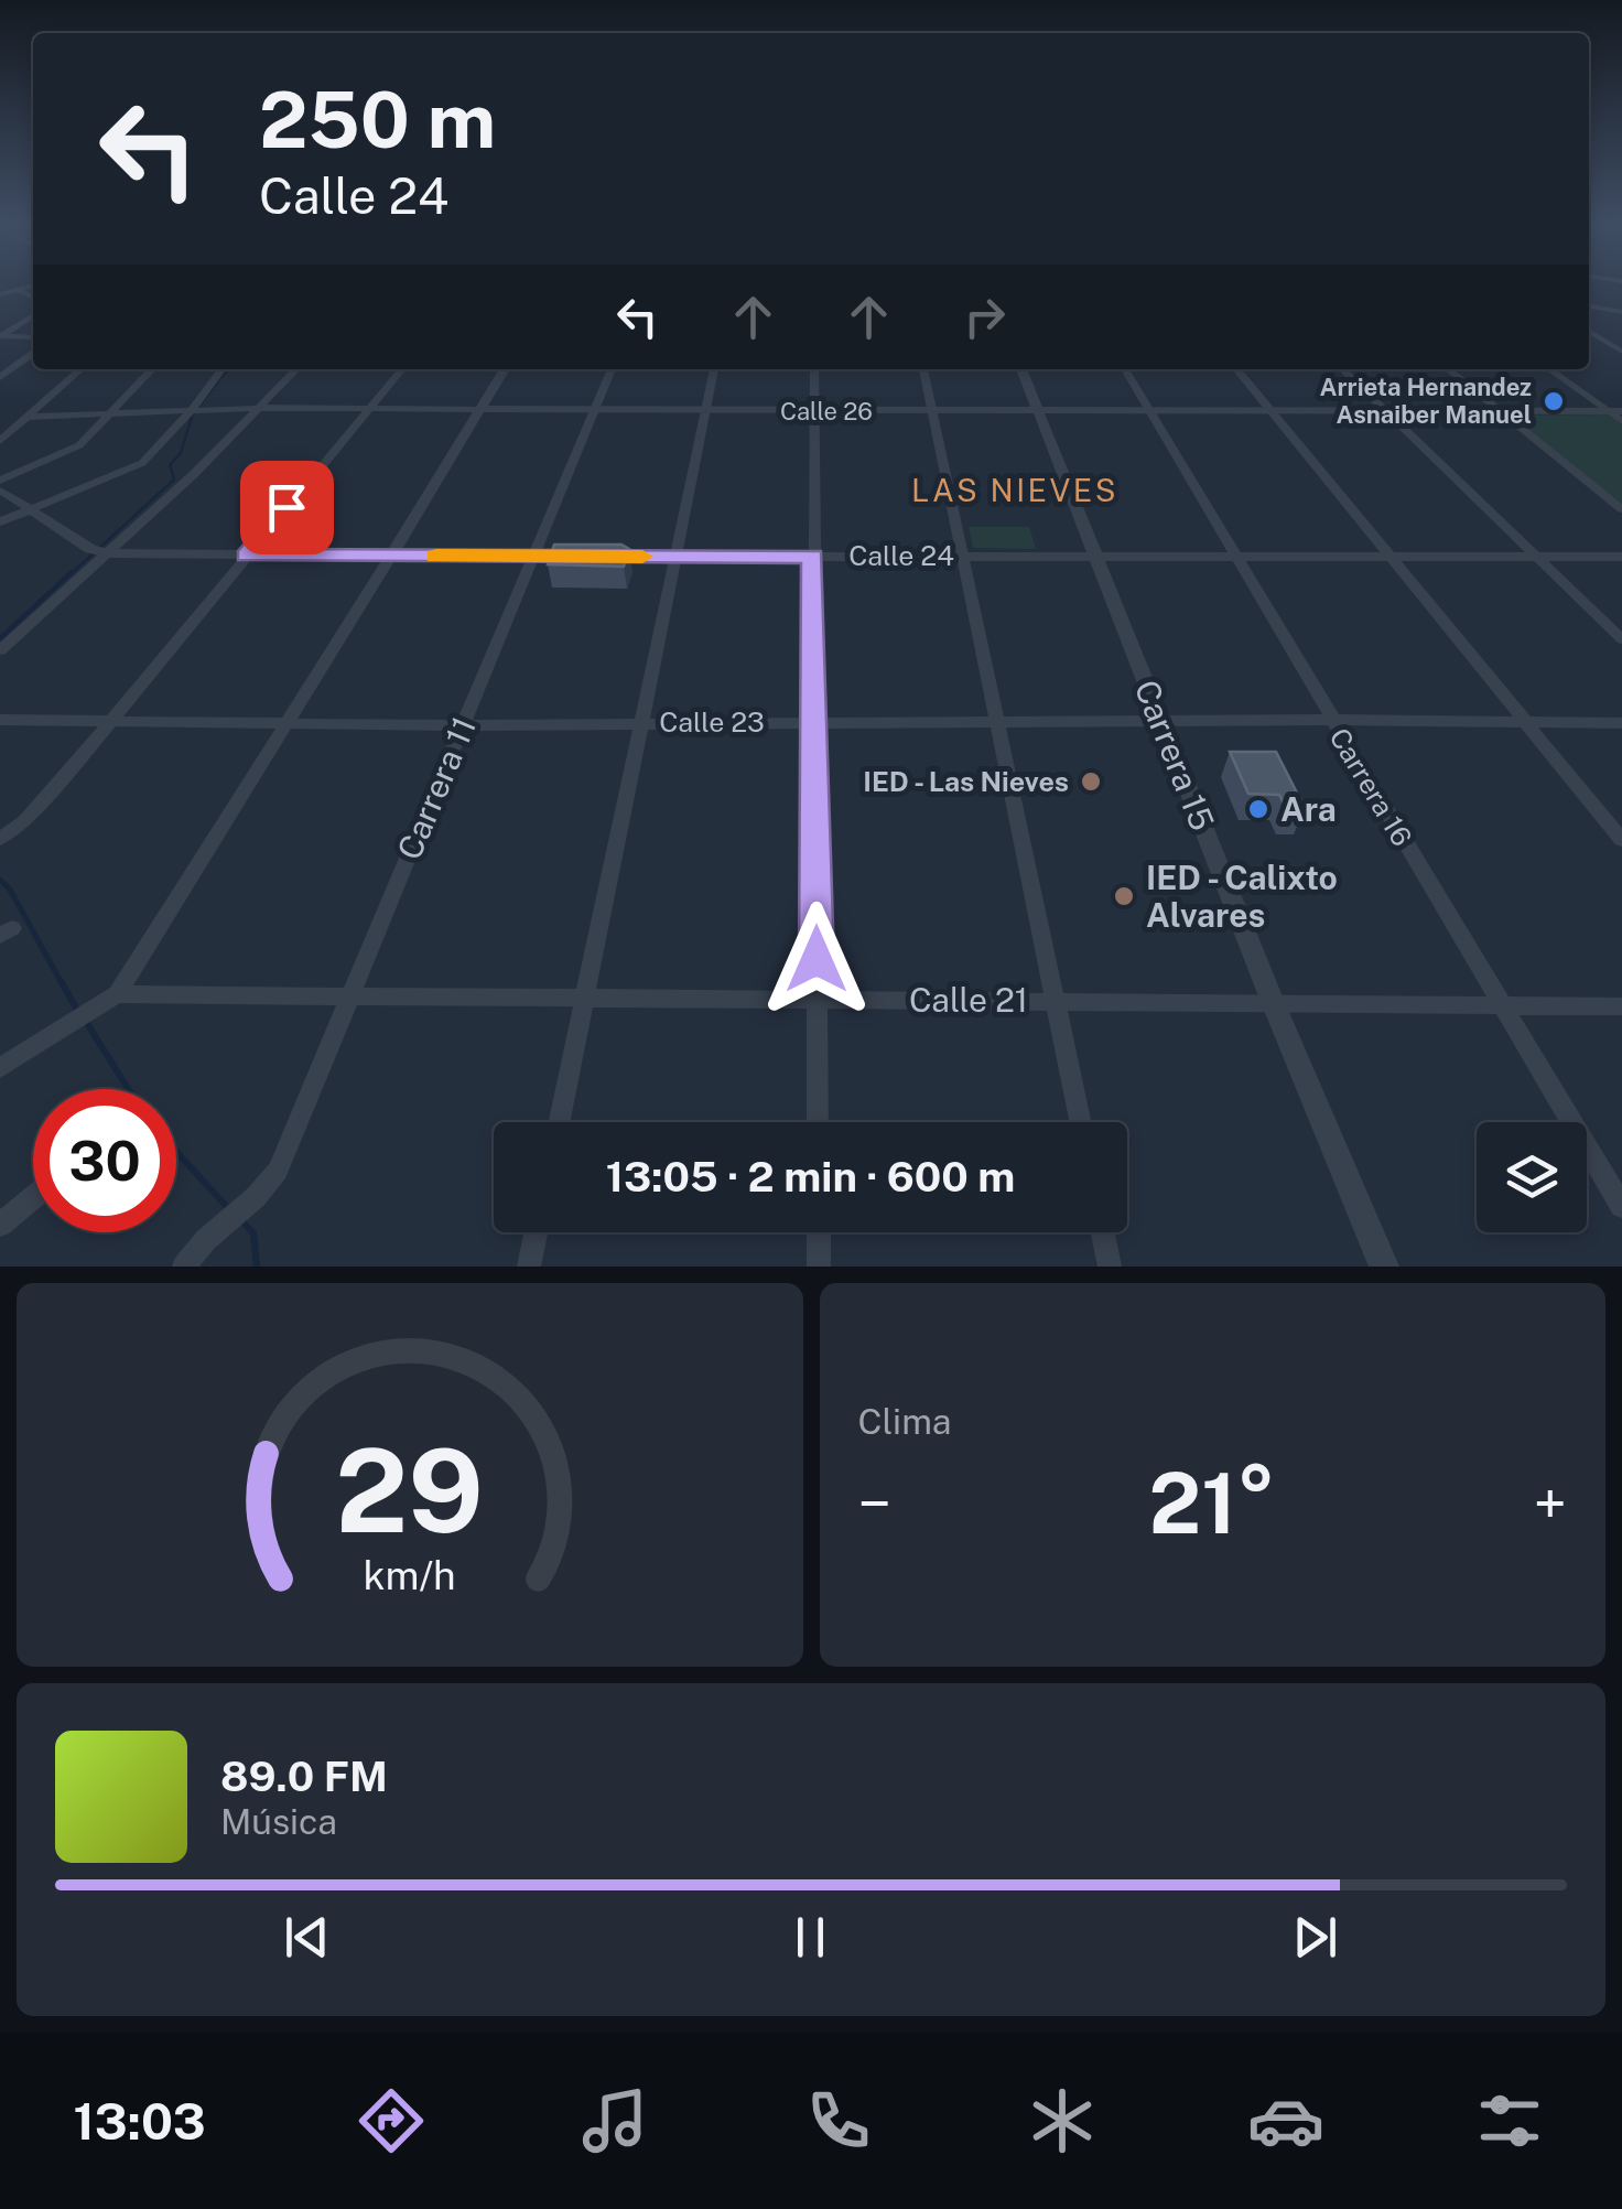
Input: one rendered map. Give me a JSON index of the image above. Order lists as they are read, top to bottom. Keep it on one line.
{"streets":{"street":["Calle 26","Calle 24","Calle 23","Carrera 15","Carrera 16","Carrera 11","Calle 21"]},"crossings":[["Calle 26","Carrera 15"],["Calle 26","Carrera 16"],["Calle 26","Carrera 11"],["Calle 24","Carrera 15"],["Calle 24","Carrera 16"],["Calle 24","Carrera 11"],["Calle 23","Carrera 15"],["Calle 23","Carrera 16"],["Calle 23","Carrera 11"],["Carrera 15","Calle 21"],["Carrera 16","Calle 21"],["Carrera 11","Calle 21"]],"districts":["LAS NIEVES"],"places":["Arrieta Hernandez Asnaiber Manuel","IED - Las Nieves","Ara","IED - Calixto Alvares"],"page":{"turn":["250 m","Calle 24"],"limit":"30","trip":"13:05 · 2 min · 600 m","tile":"Clima","heat":["−","21°","+"],"song":["89.0 FM","Música"],"tabs":"13:03","gauge":["29","km/h"]}}
